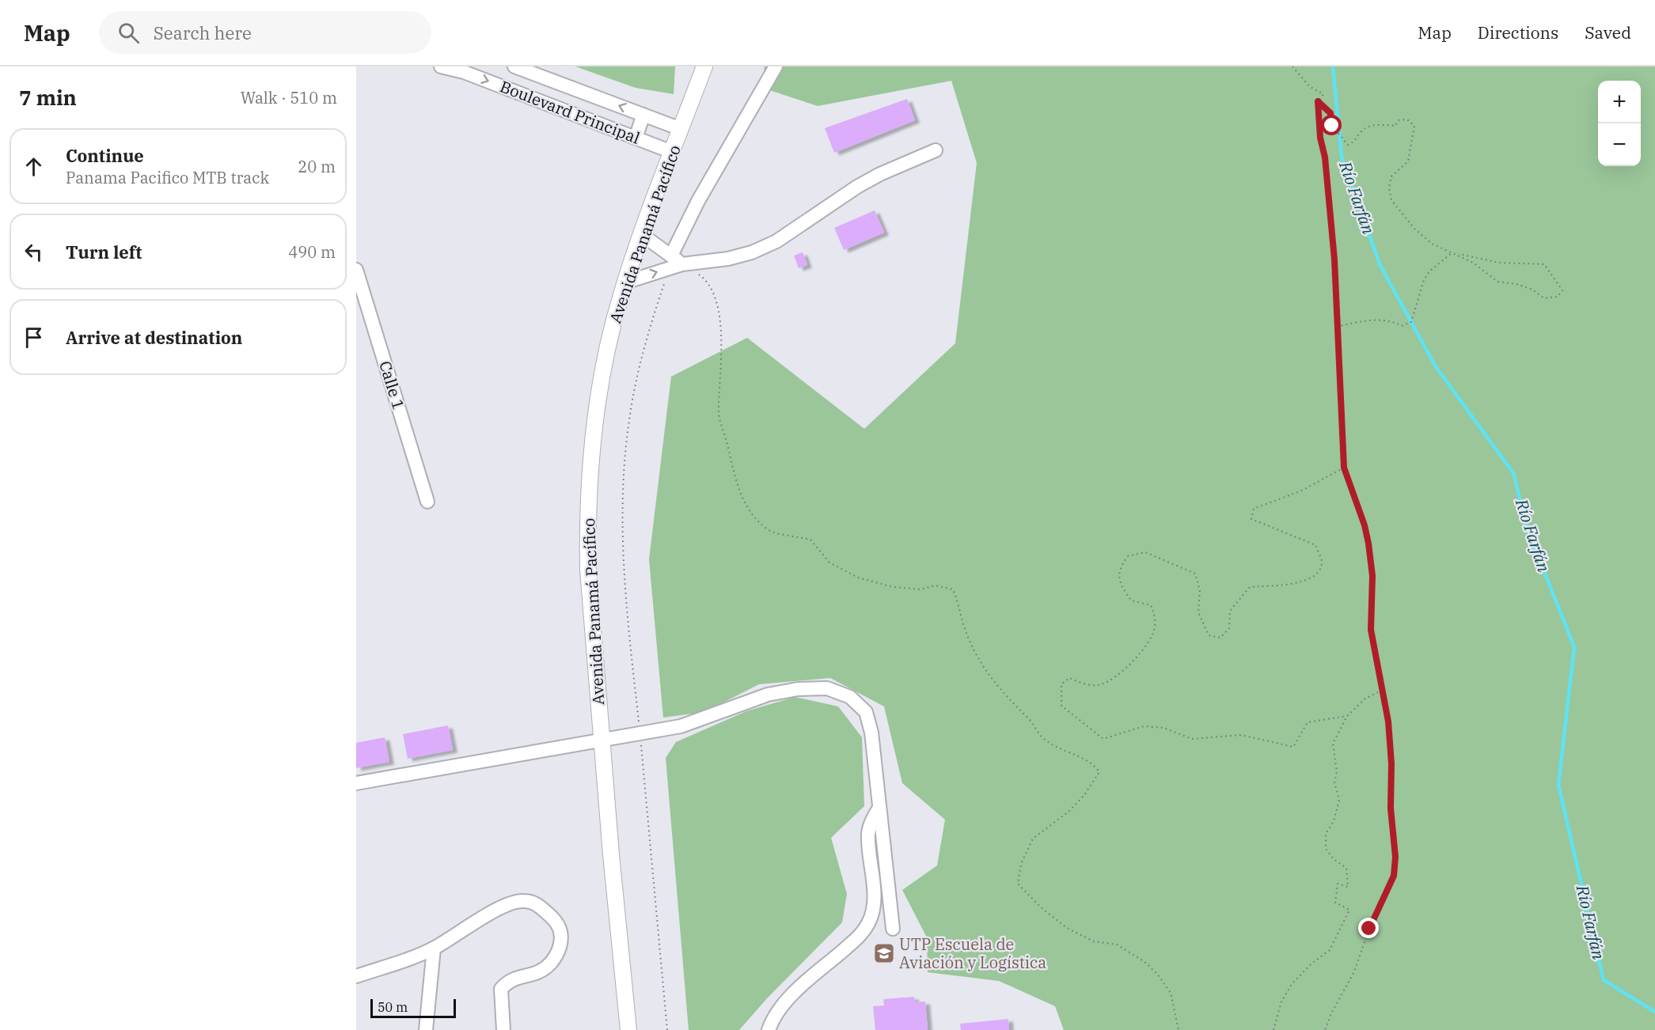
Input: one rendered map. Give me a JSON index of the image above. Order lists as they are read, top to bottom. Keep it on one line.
{"streets":{"main road":["Avenida Panamá Pacífico"],"street":["Boulevard Principal","Calle 1"]},"crossings":[["Boulevard Principal","Avenida Panamá Pacífico"]],"water":["Río Farfán"],"places":{"school or university":["UTP Escuela de Aviación y Logística"]},"scale_bar":"50 m","page":{"header":"Map","search":"Search here","nav":["Map","Directions","Saved"],"heading":["7 min","Walk · 510 m"],"map_buttons":["+","−"],"list":[["Continue","Panama Pacifico MTB track","20 m"],["Turn left","490 m"],"Arrive at destination"],"scale":"50 m"}}
